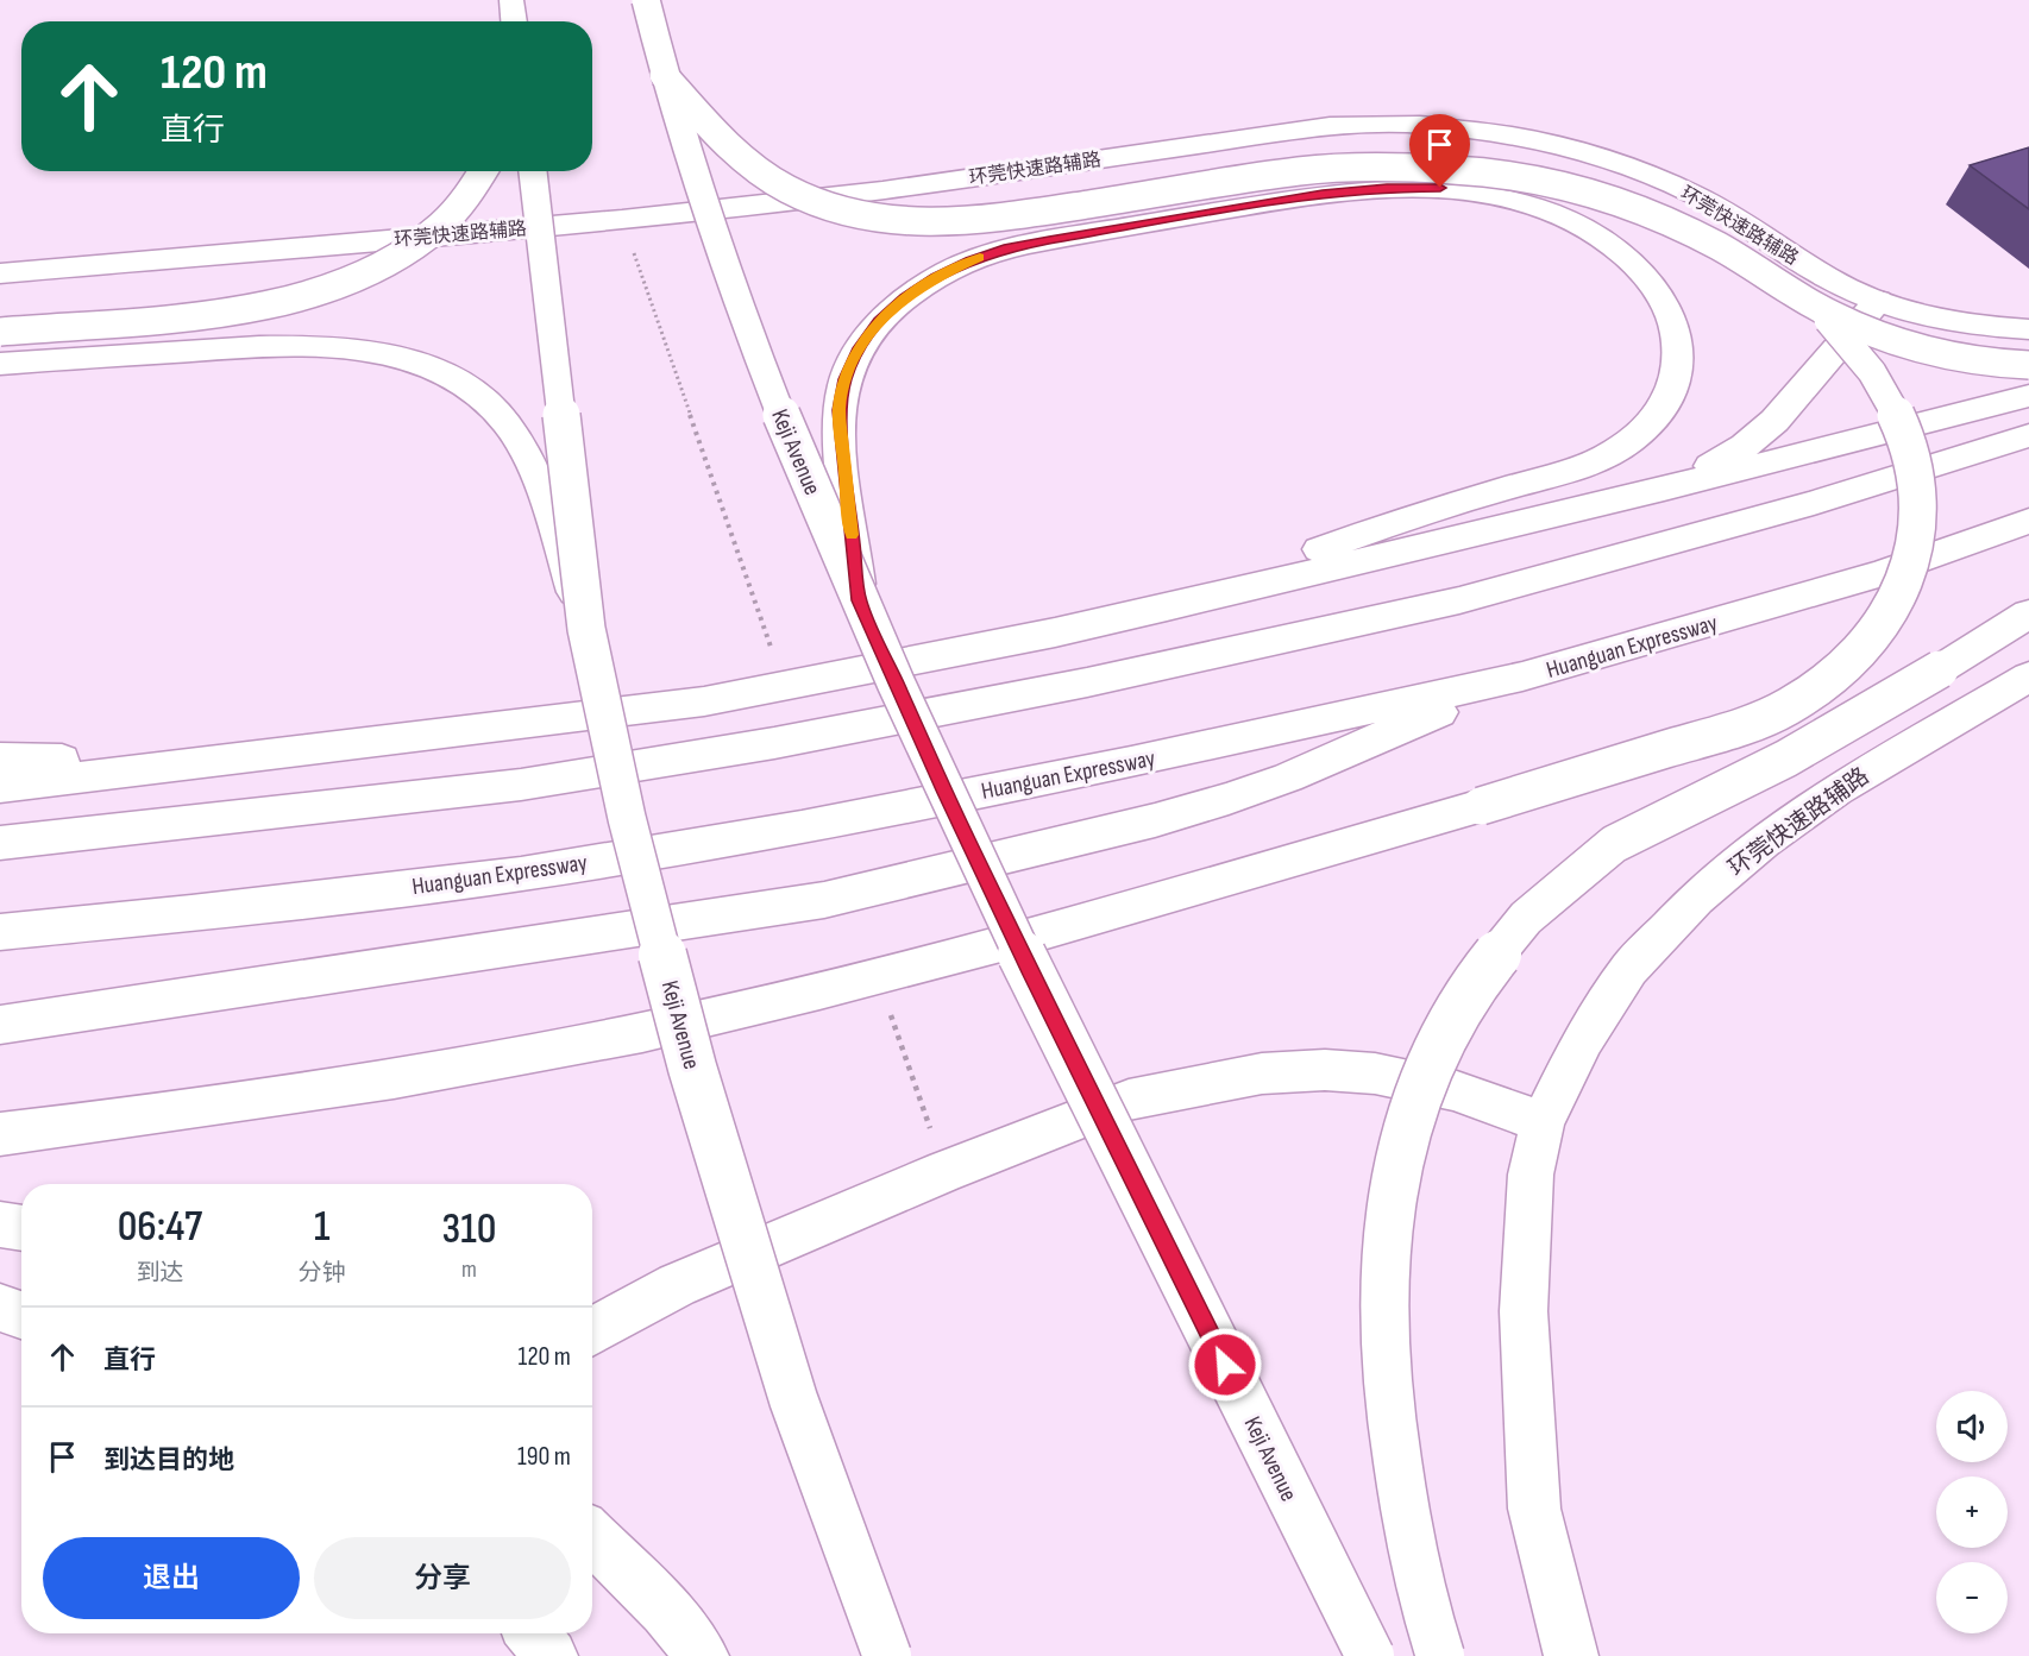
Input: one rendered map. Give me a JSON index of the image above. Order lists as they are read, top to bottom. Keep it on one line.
{"streets":{"main road":["环莞快速路辅路","Keji Avenue","Huanguan Expressway"]},"page":{"turn":["120 m","直行"],"eta":["06:47","到达","1","分钟","310","m"],"list":[{"name":"直行","value":"120 m"},{"name":"到达目的地","value":"190 m"}],"map_buttons":["+","−"],"buttons":["退出","分享"]}}
